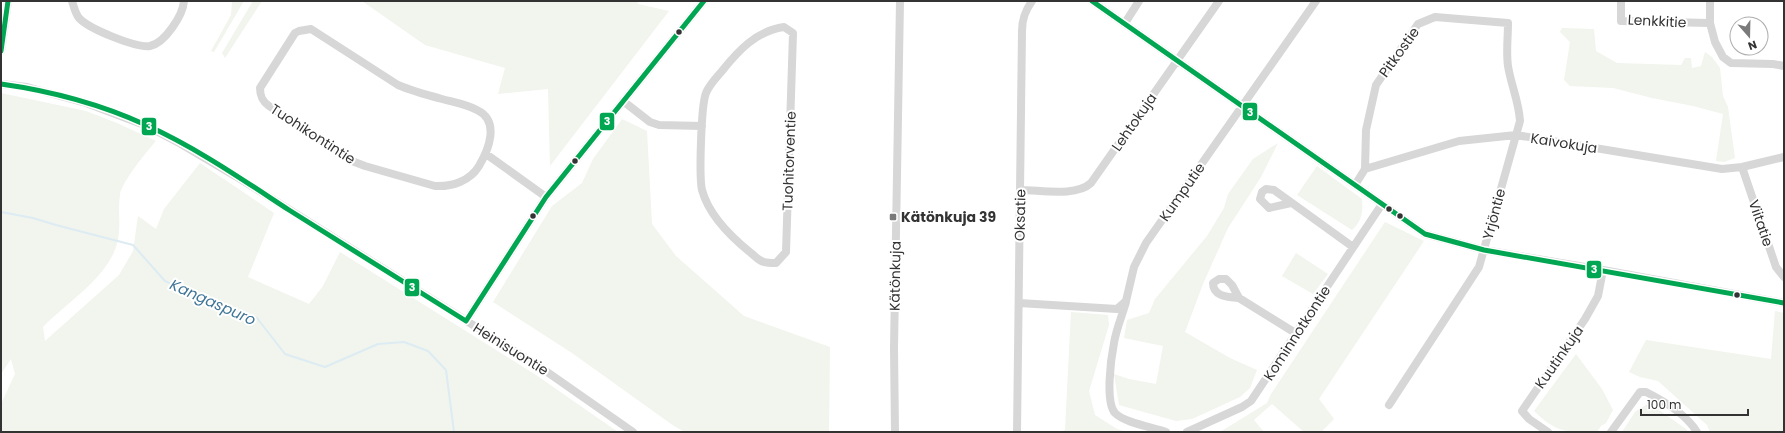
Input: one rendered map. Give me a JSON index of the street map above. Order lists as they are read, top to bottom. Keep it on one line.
{"streets":{"street":["Lenkkitie","Pitkostie","Lehtokuja","Tuohikontintie","Kaivokuja","Tuohitorventie","Kumputie","Yrjöntie","Oksatie","Viitatie","Kätönkuja","Kominnotkontie","Heinisuontie","Kuutinkuja"]},"crossings":[["Pitkostie","Kaivokuja"],["Pitkostie","Yrjöntie"],["Lehtokuja","Oksatie"],["Kaivokuja","Yrjöntie"],["Kaivokuja","Viitatie"]],"water":["Kangaspuro"],"places":{"transit":["Kätönkuja 39"]},"lines":["transit line 3"],"scale_bar":"100 m","north":"bottom"}
